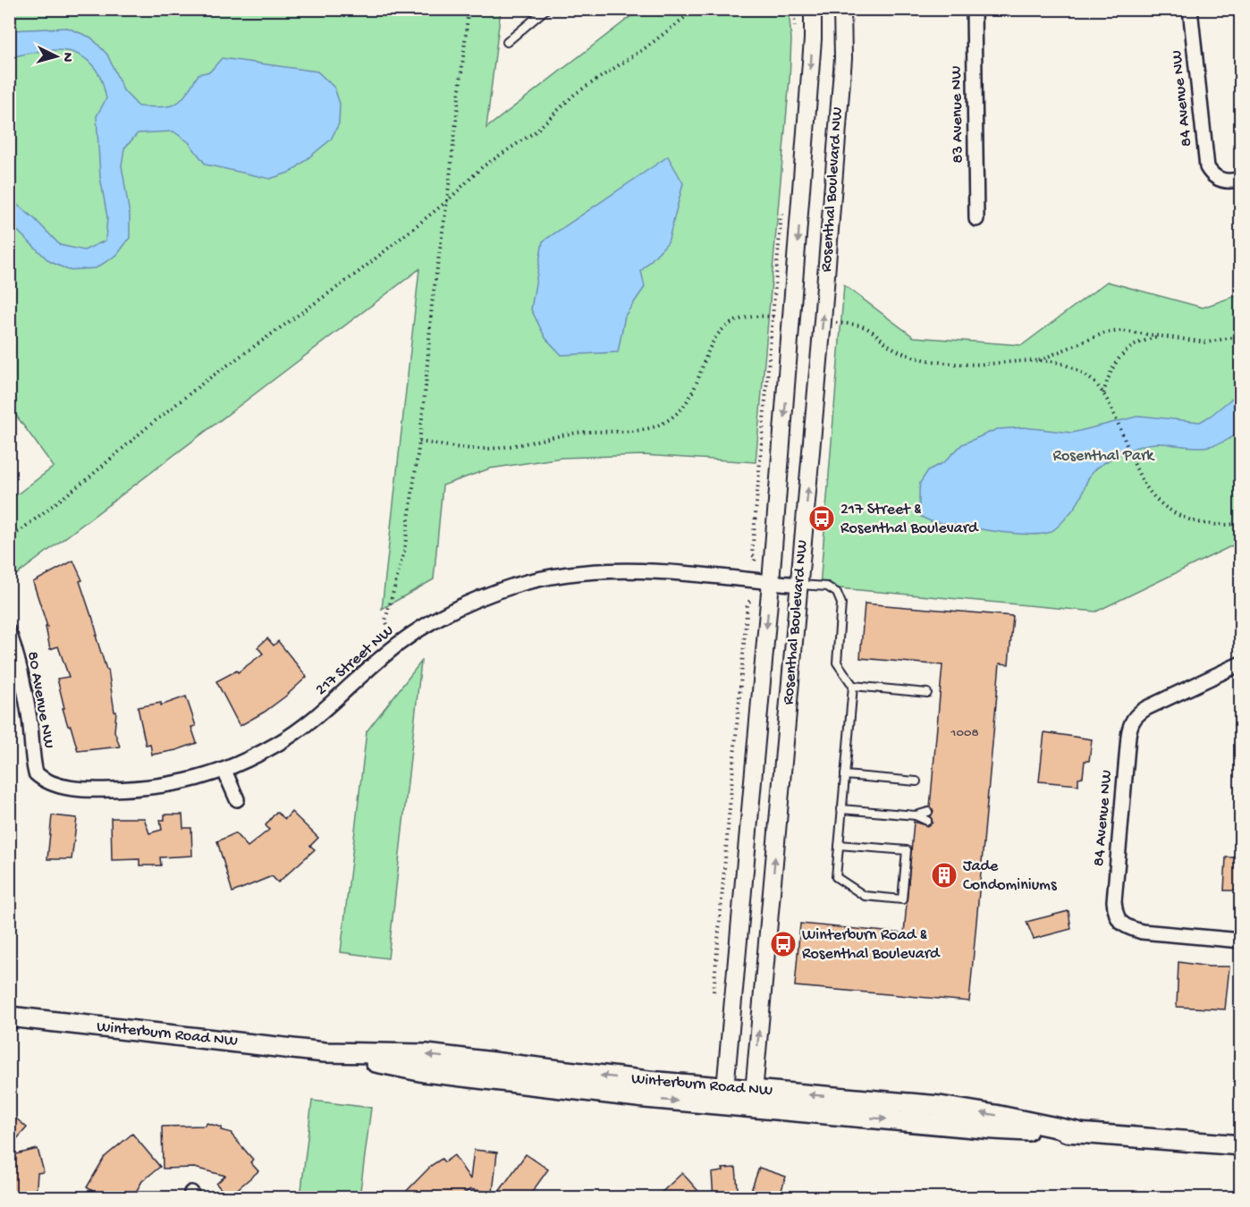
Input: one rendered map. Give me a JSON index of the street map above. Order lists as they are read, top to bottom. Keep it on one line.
{"streets":{"main road":["Winterburn Road NW"],"street":["84 Avenue NW","83 Avenue NW","Rosenthal Boulevard NW","217 Street NW","80 Avenue NW"]},"crossings":[["Rosenthal Boulevard NW","217 Street NW"],["Rosenthal Boulevard NW","Winterburn Road NW"],["217 Street NW","80 Avenue NW"]],"parks":["Rosenthal Park"],"places":{"bus stop":["217 Street & Rosenthal Boulevard","Winterburn Road & Rosenthal Boulevard"],"building":["Jade Condominiums"]},"house_numbers":["1008"],"north":"right"}
